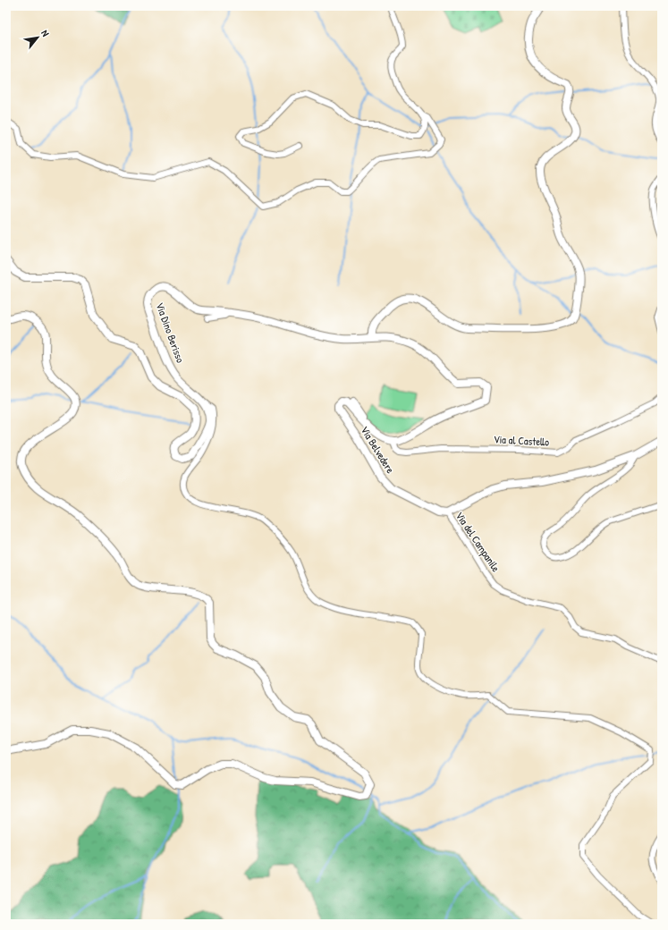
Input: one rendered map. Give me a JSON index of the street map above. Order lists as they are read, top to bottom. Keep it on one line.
{"streets":{"street":["Via Dino Berisso","Via al Castello","Via Belvedere","Via del Campanile"]},"crossings":[["Via Dino Berisso","Via Belvedere"],["Via al Castello","Via Belvedere"],["Via Belvedere","Via del Campanile"]],"north":"top right"}
